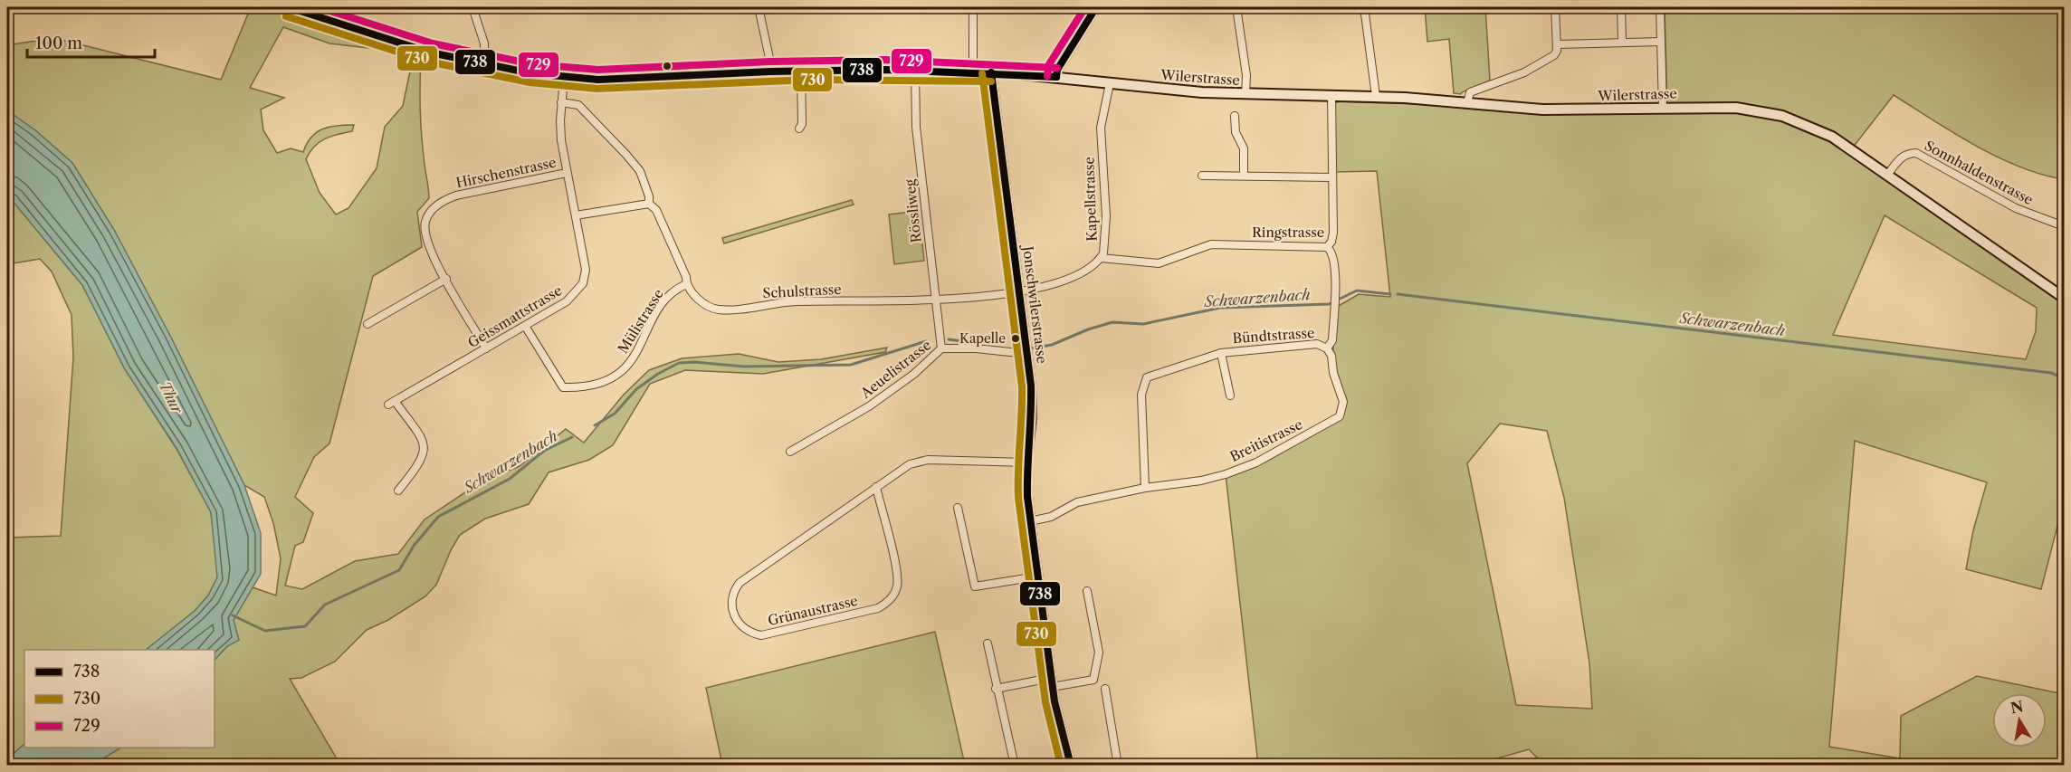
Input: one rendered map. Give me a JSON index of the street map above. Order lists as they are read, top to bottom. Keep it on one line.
{"streets":{"main road":["Wilerstrasse"],"street":["Hirschenstrasse","Sonnhaldenstrasse","Kapellstrasse","Rössliweg","Ringstrasse","Schulstrasse","Jonschwilerstrasse","Geissmattstrasse","Mülistrasse","Bündtstrasse","Aeuelistrasse","Breitistrasse","Grünaustrasse"]},"crossings":[["Wilerstrasse","Sonnhaldenstrasse"],["Wilerstrasse","Kapellstrasse"],["Wilerstrasse","Rössliweg"],["Wilerstrasse","Ringstrasse"],["Wilerstrasse","Jonschwilerstrasse"],["Wilerstrasse","Geissmattstrasse"],["Hirschenstrasse","Geissmattstrasse"],["Kapellstrasse","Ringstrasse"],["Kapellstrasse","Schulstrasse"],["Kapellstrasse","Jonschwilerstrasse"],["Rössliweg","Schulstrasse"],["Rössliweg","Aeuelistrasse"],["Ringstrasse","Breitistrasse"],["Schulstrasse","Jonschwilerstrasse"],["Schulstrasse","Mülistrasse"],["Jonschwilerstrasse","Aeuelistrasse"],["Jonschwilerstrasse","Breitistrasse"],["Jonschwilerstrasse","Grünaustrasse"],["Geissmattstrasse","Mülistrasse"],["Bündtstrasse","Breitistrasse"]],"water":["Schwarzenbach","Thur"],"places":["Kapelle"],"lines":["transit line 738","transit line 729","transit line 730"],"legend":["738","730","729"],"scale_bar":"100 m","north":"top"}
